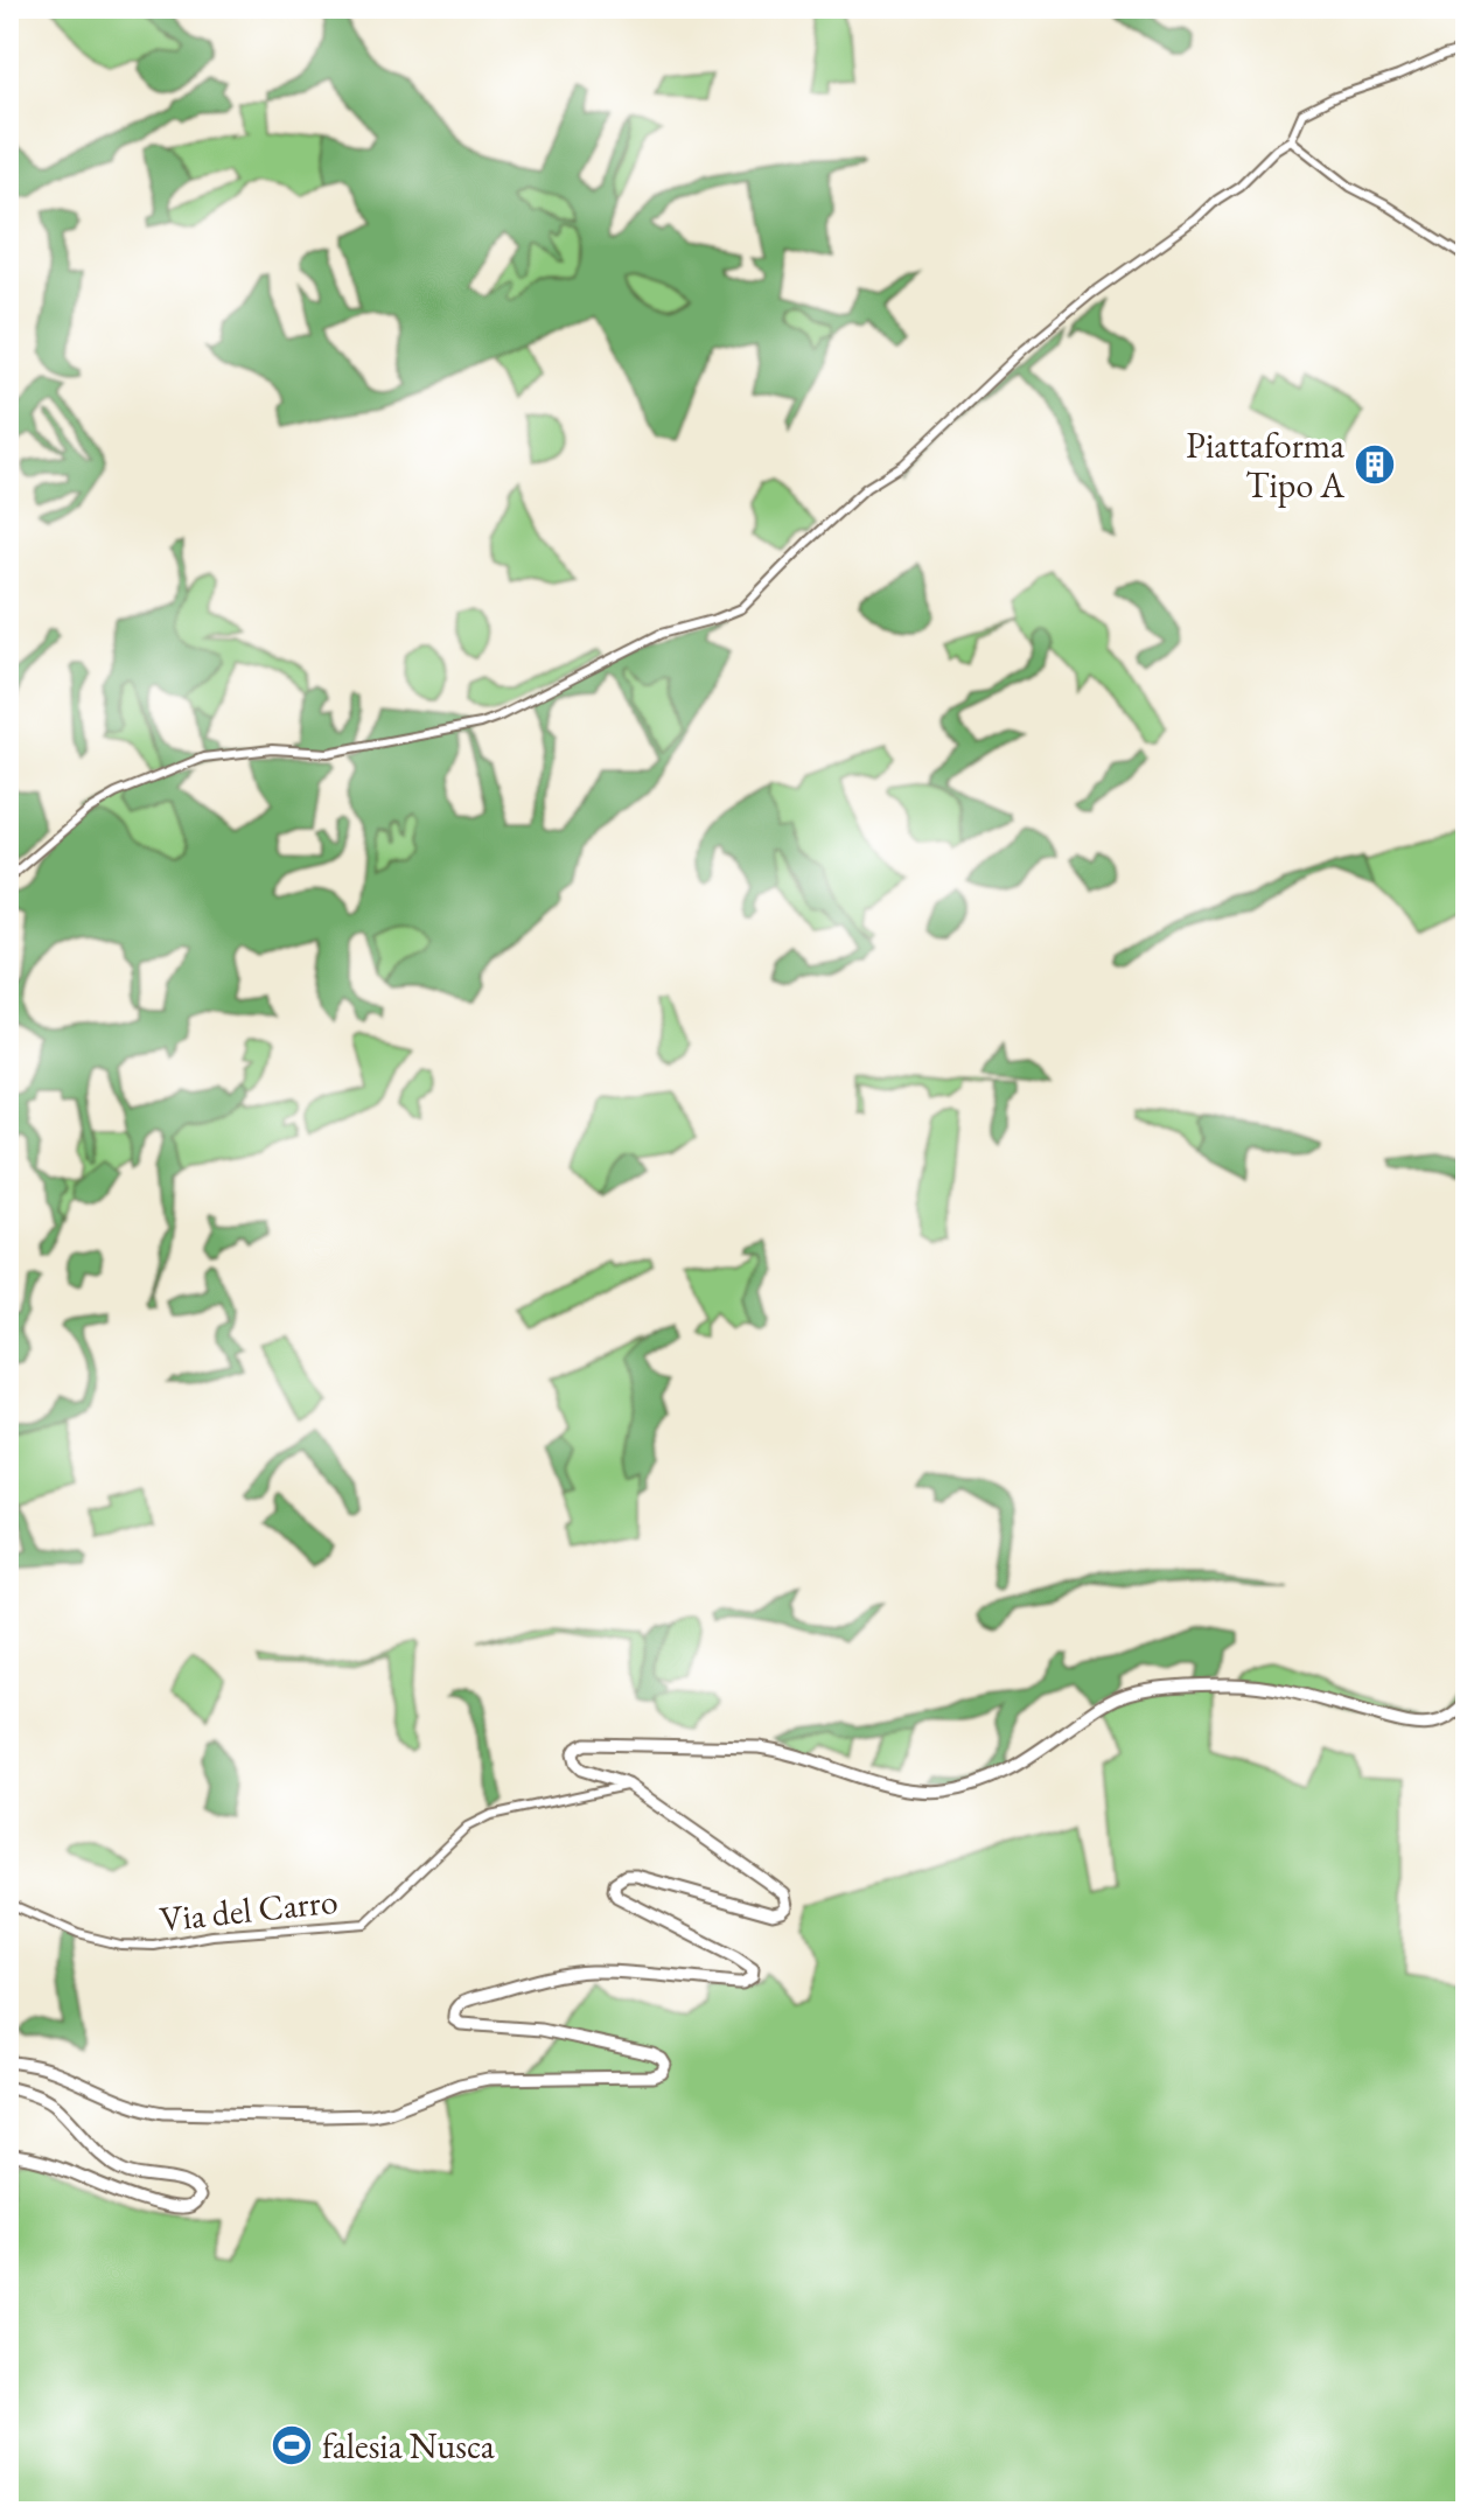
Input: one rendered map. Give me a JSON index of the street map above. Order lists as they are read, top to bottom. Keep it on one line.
{"streets":{"street":["Via del Carro"]},"places":{"building":["Piattaforma Tipo A"],"sports":["falesia Nusca"]}}
